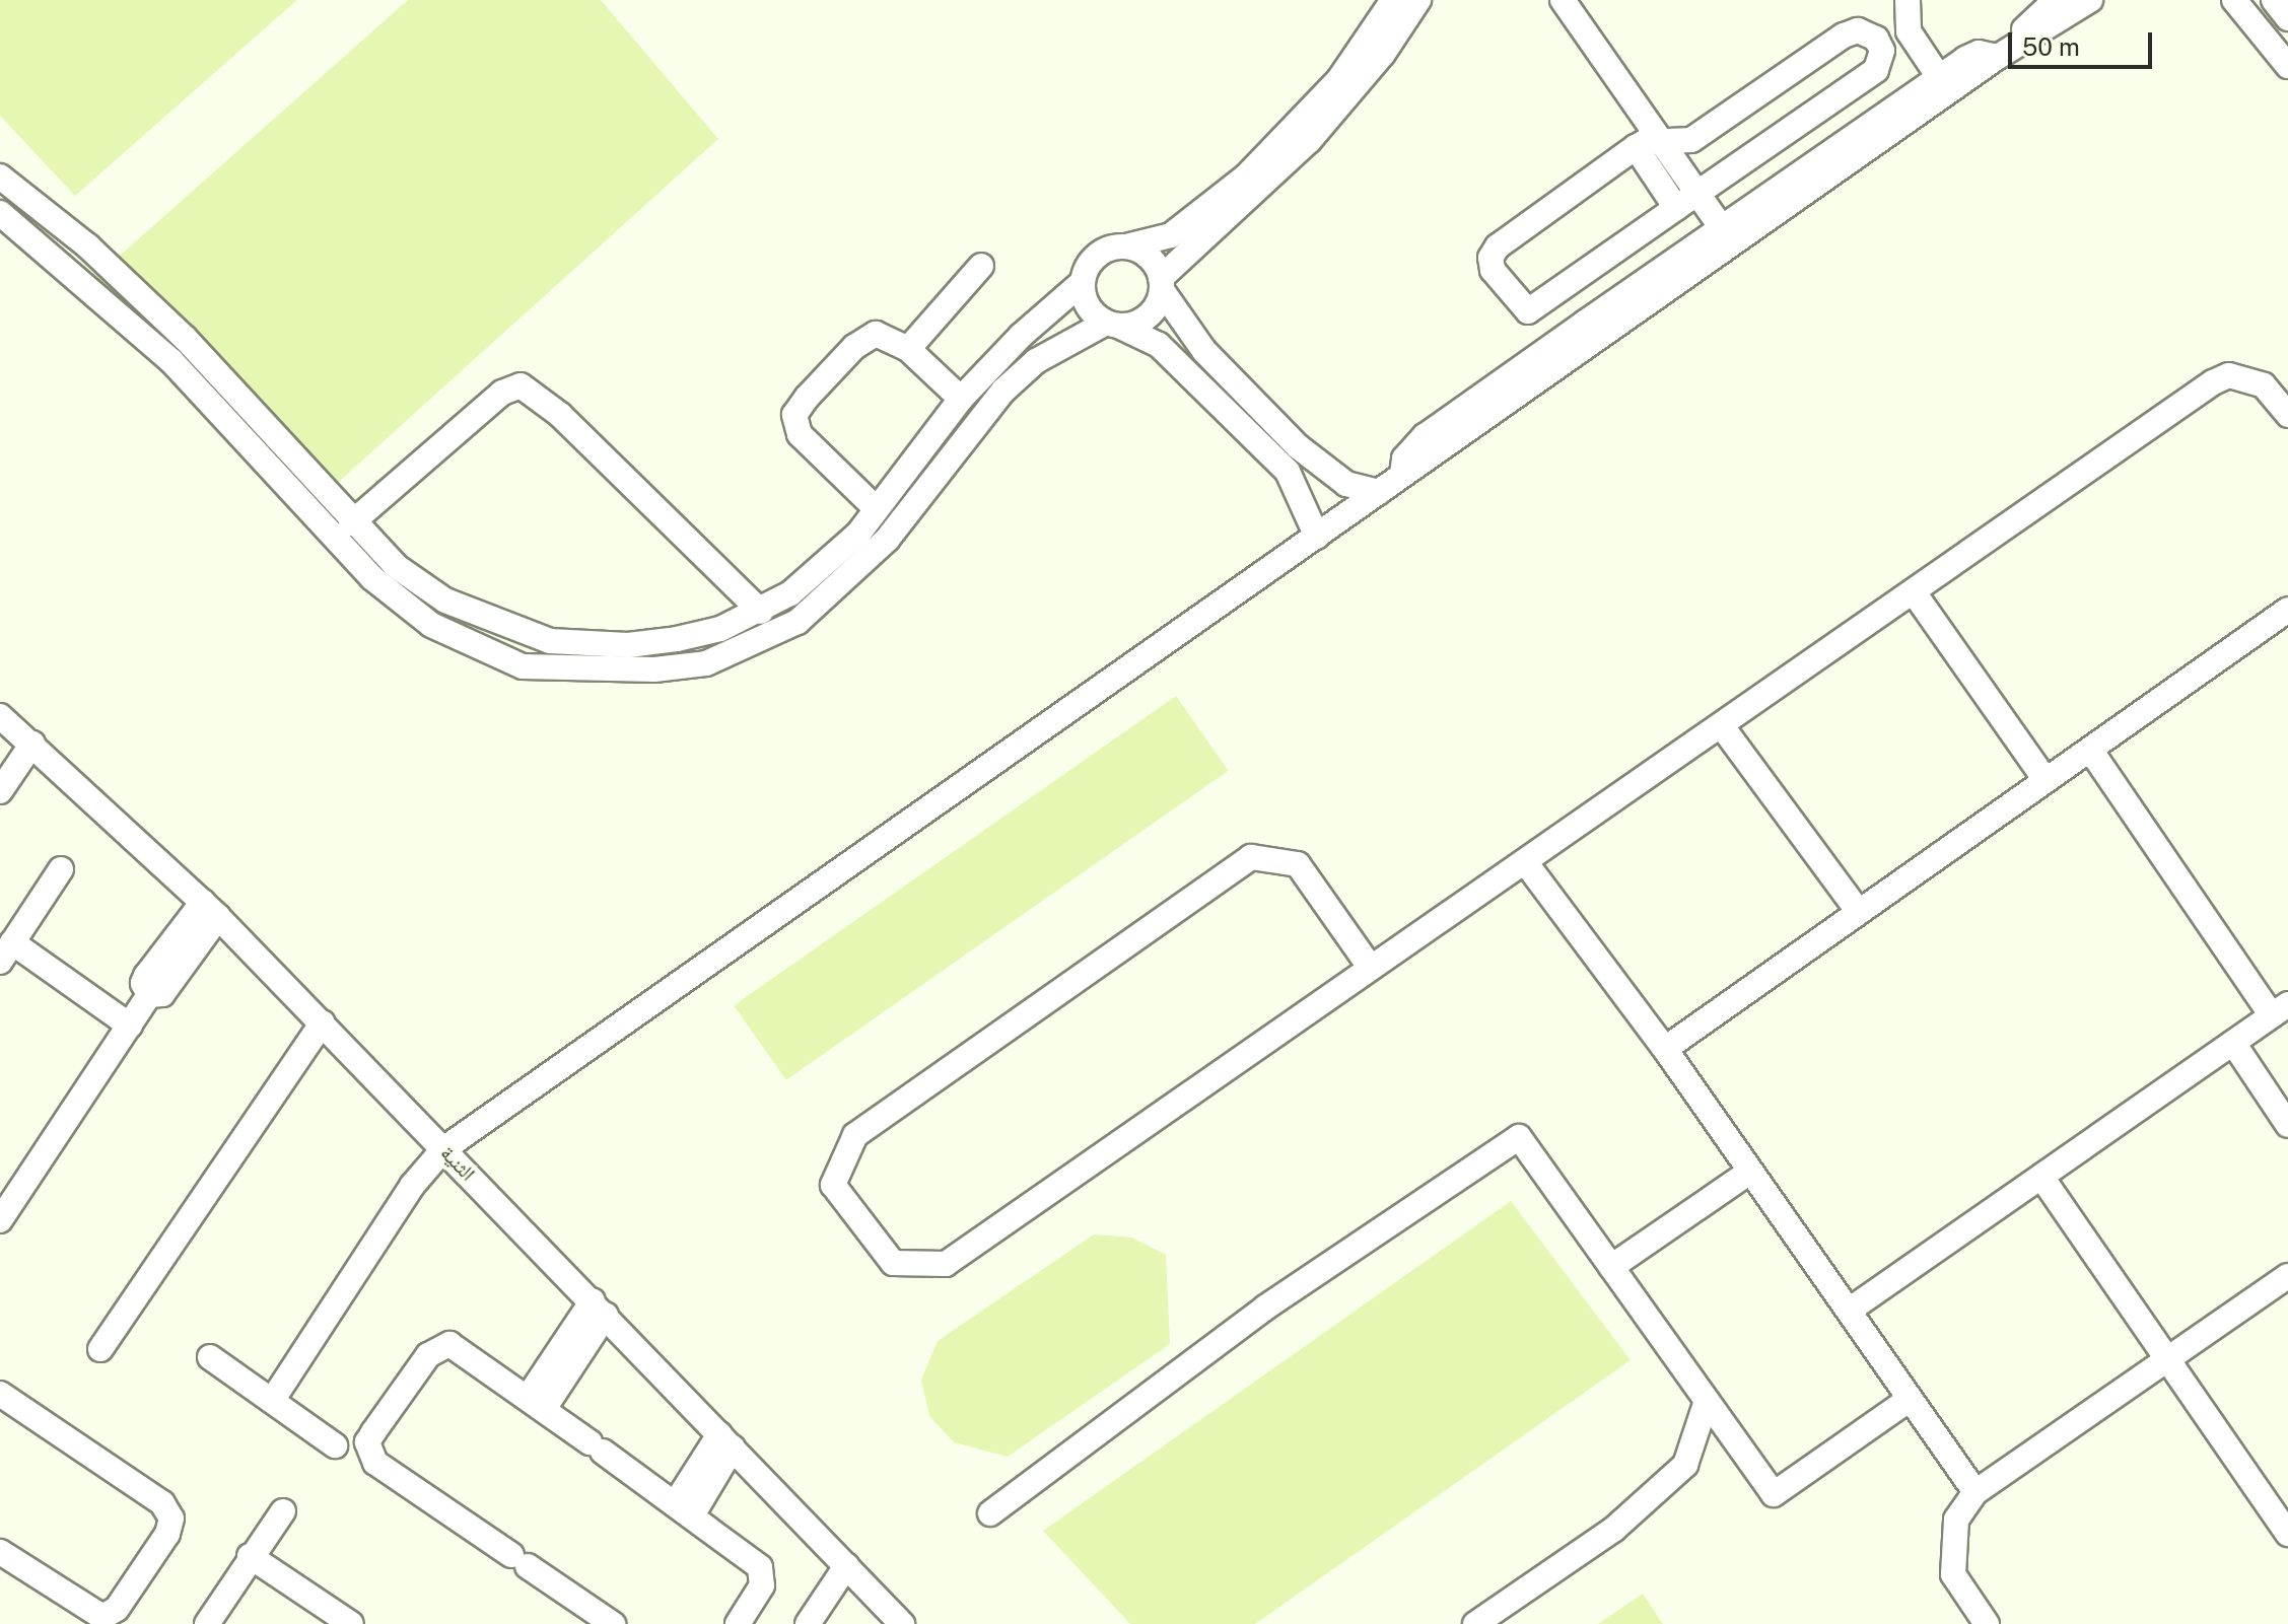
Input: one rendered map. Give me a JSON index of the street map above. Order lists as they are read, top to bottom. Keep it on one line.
{"streets":{"street":["الثنية"]},"scale_bar":"50 m"}
